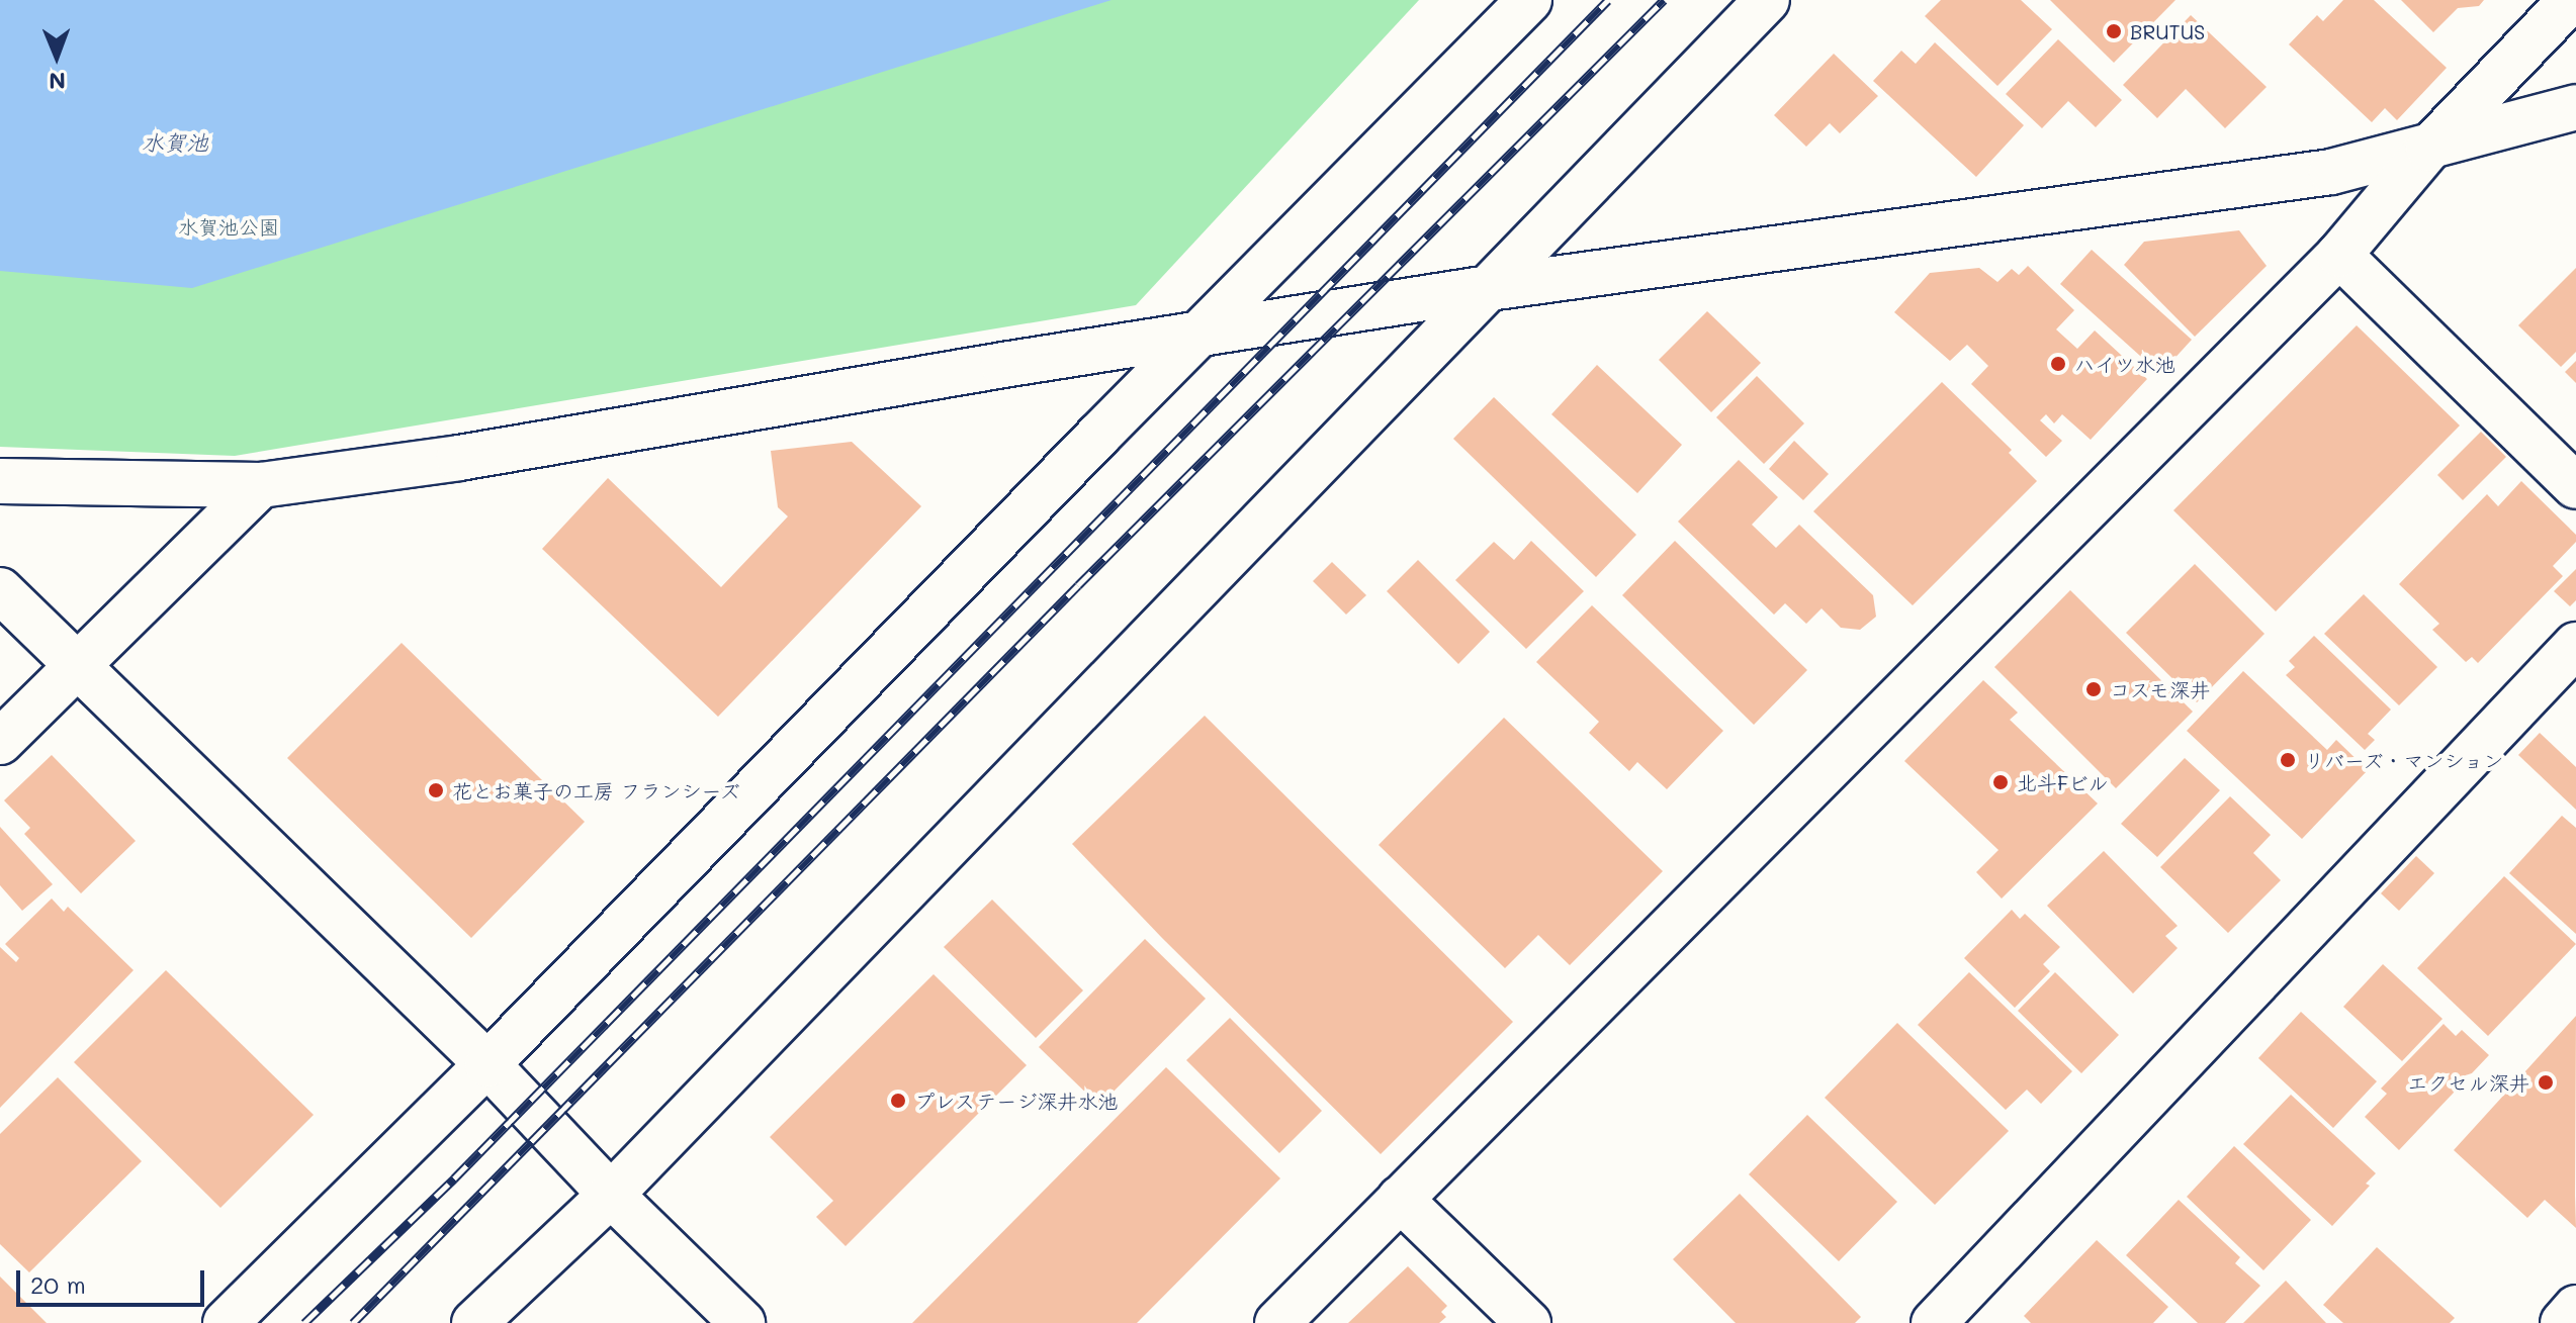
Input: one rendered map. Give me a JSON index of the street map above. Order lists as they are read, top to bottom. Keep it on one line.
{"water":["水賀池"],"parks":["水賀池公園"],"places":["BRUTUS","ハイツ水池","コスモ深井","リバーズ・マンション","北斗Fビル","花とお菓子の工房 フランシーズ","エクセル深井","プレステージ深井水池"],"scale_bar":"20 m","north":"bottom"}
